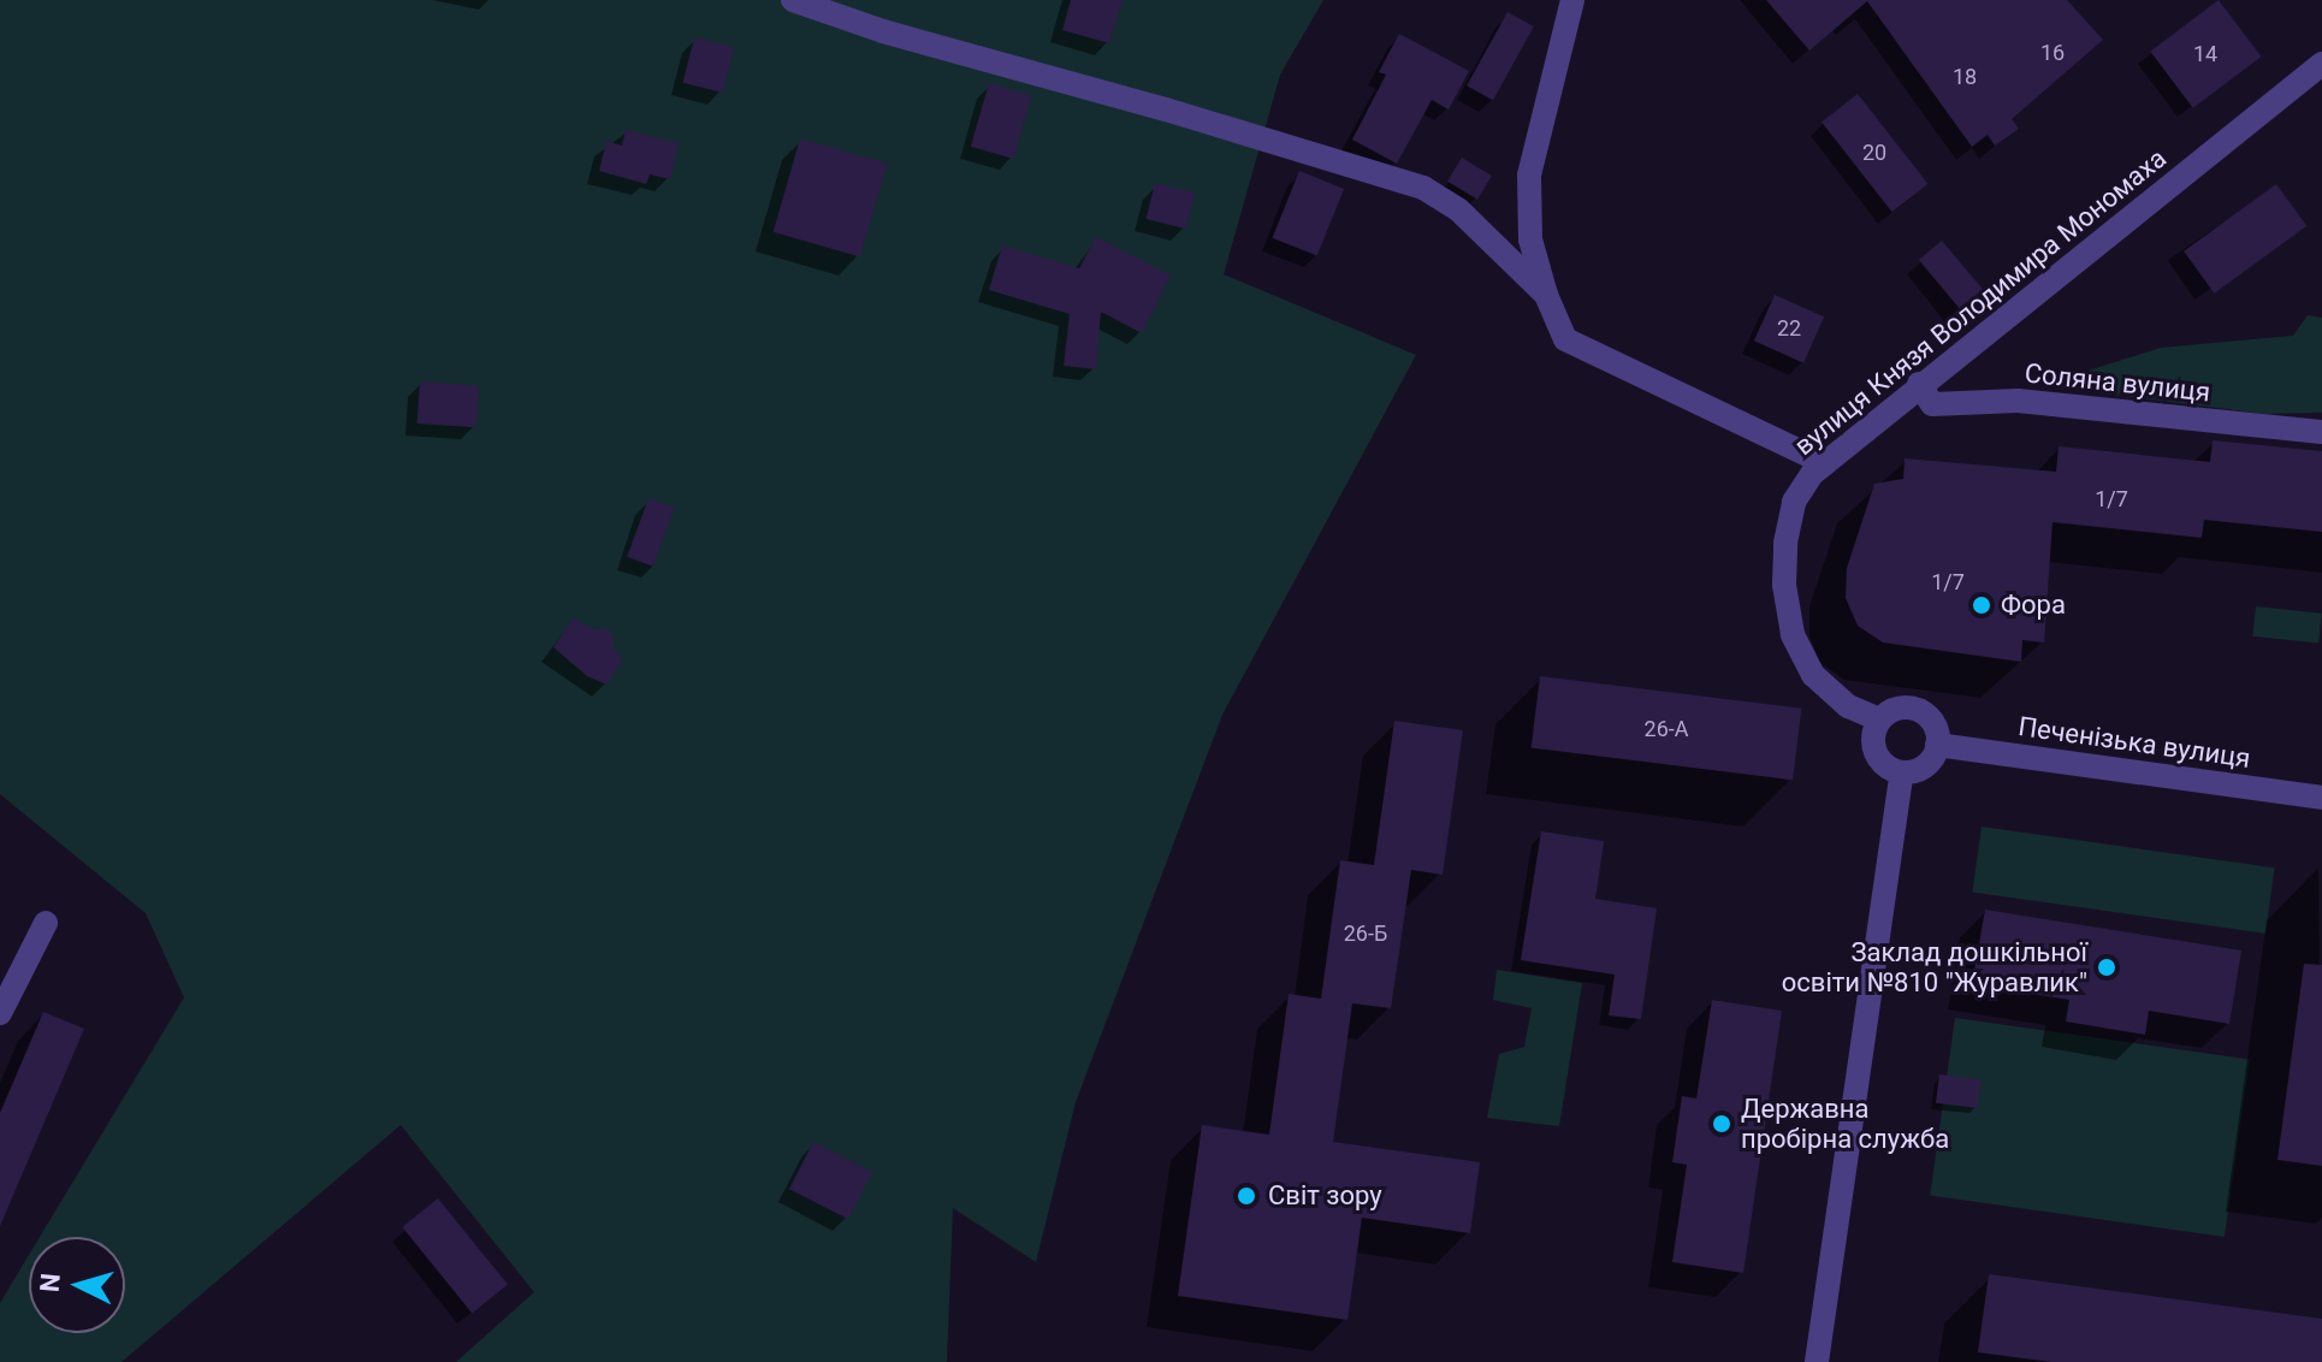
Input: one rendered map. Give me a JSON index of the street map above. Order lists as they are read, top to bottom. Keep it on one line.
{"streets":{"street":["вулиця Князя Володимира Мономаха","Соляна вулиця","Печенізька вулиця"]},"crossings":[["вулиця Князя Володимира Мономаха","Соляна вулиця"],["вулиця Князя Володимира Мономаха","Печенізька вулиця"]],"places":["Фора","Заклад дошкільної освіти №810 \"Журавлик\"","Державна пробірна служба","Світ зору"],"house_numbers":["16","14","18","20","22","1/7","1/7","26-А","26-Б"],"north":"left"}
